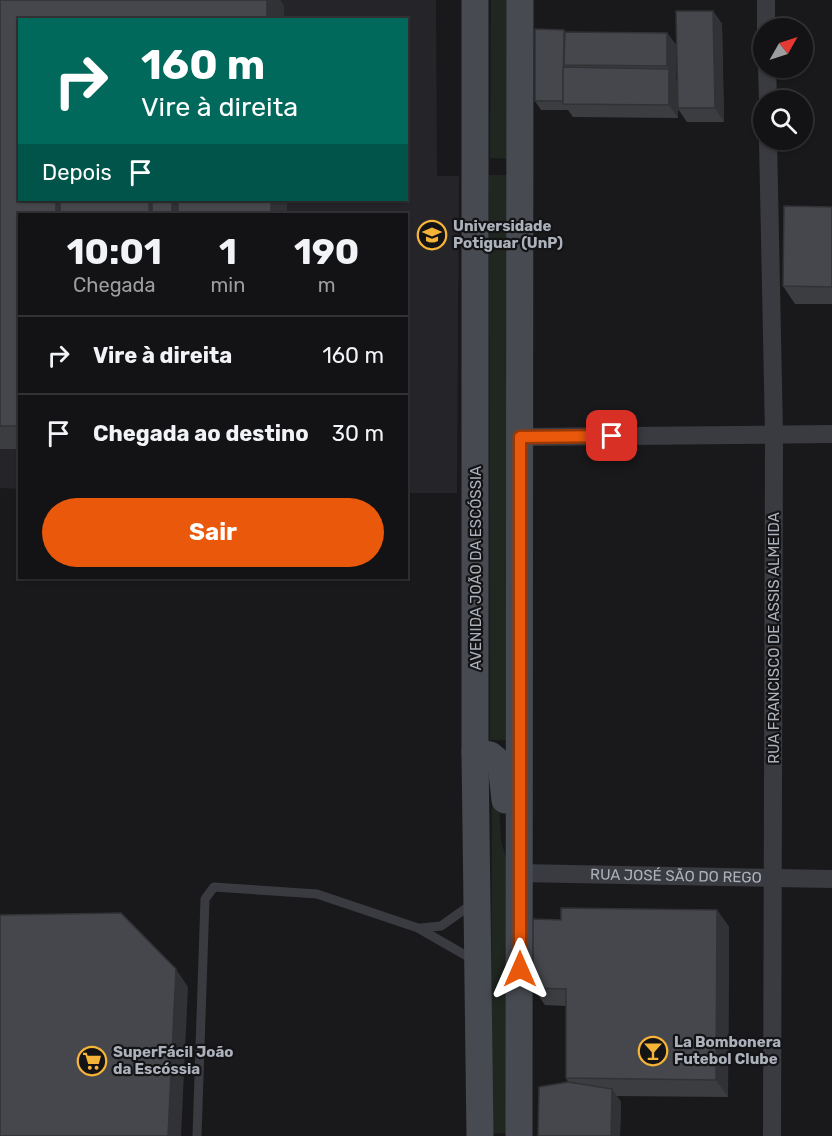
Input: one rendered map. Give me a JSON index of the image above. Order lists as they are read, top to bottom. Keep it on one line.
{"streets":{"main road":["AVENIDA JOÃO DA ESCÓSSIA"],"street":["RUA FRANCISCO DE ASSIS ALMEIDA","RUA JOSÉ SÃO DO REGO"]},"crossings":[["RUA FRANCISCO DE ASSIS ALMEIDA","RUA JOSÉ SÃO DO REGO"]],"places":{"school or university":["Universidade Potiguar (UnP)"],"bar":["La Bombonera Futebol Clube"],"supermarket":["SuperFácil João da Escóssia"]},"north":"top right","page":{"turn":["160 m","Vire à direita"],"then":"Depois","eta":["10:01","Chegada","1","min","190","m"],"list":[{"name":"Vire à direita","value":"160 m"},{"name":"Chegada ao destino","value":"30 m"}],"buttons":"Sair"}}
